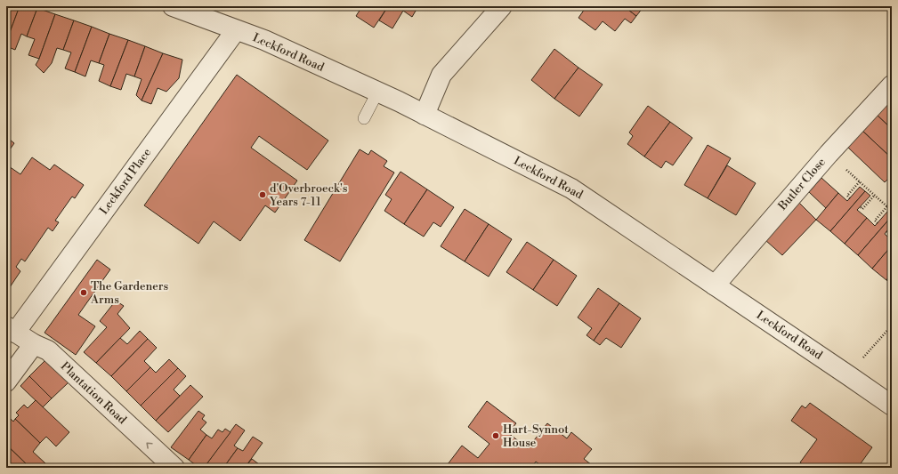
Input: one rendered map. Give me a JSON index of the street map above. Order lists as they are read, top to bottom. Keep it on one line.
{"streets":{"street":["Leckford Road","Leckford Place","Butler Close","Plantation Road"]},"crossings":[["Leckford Road","Leckford Place"],["Leckford Road","Butler Close"],["Leckford Place","Plantation Road"]],"one_way":["Plantation Road"],"places":["d'Overbroeck's Years 7-11","The Gardeners Arms","Hart-Synnot House"]}
